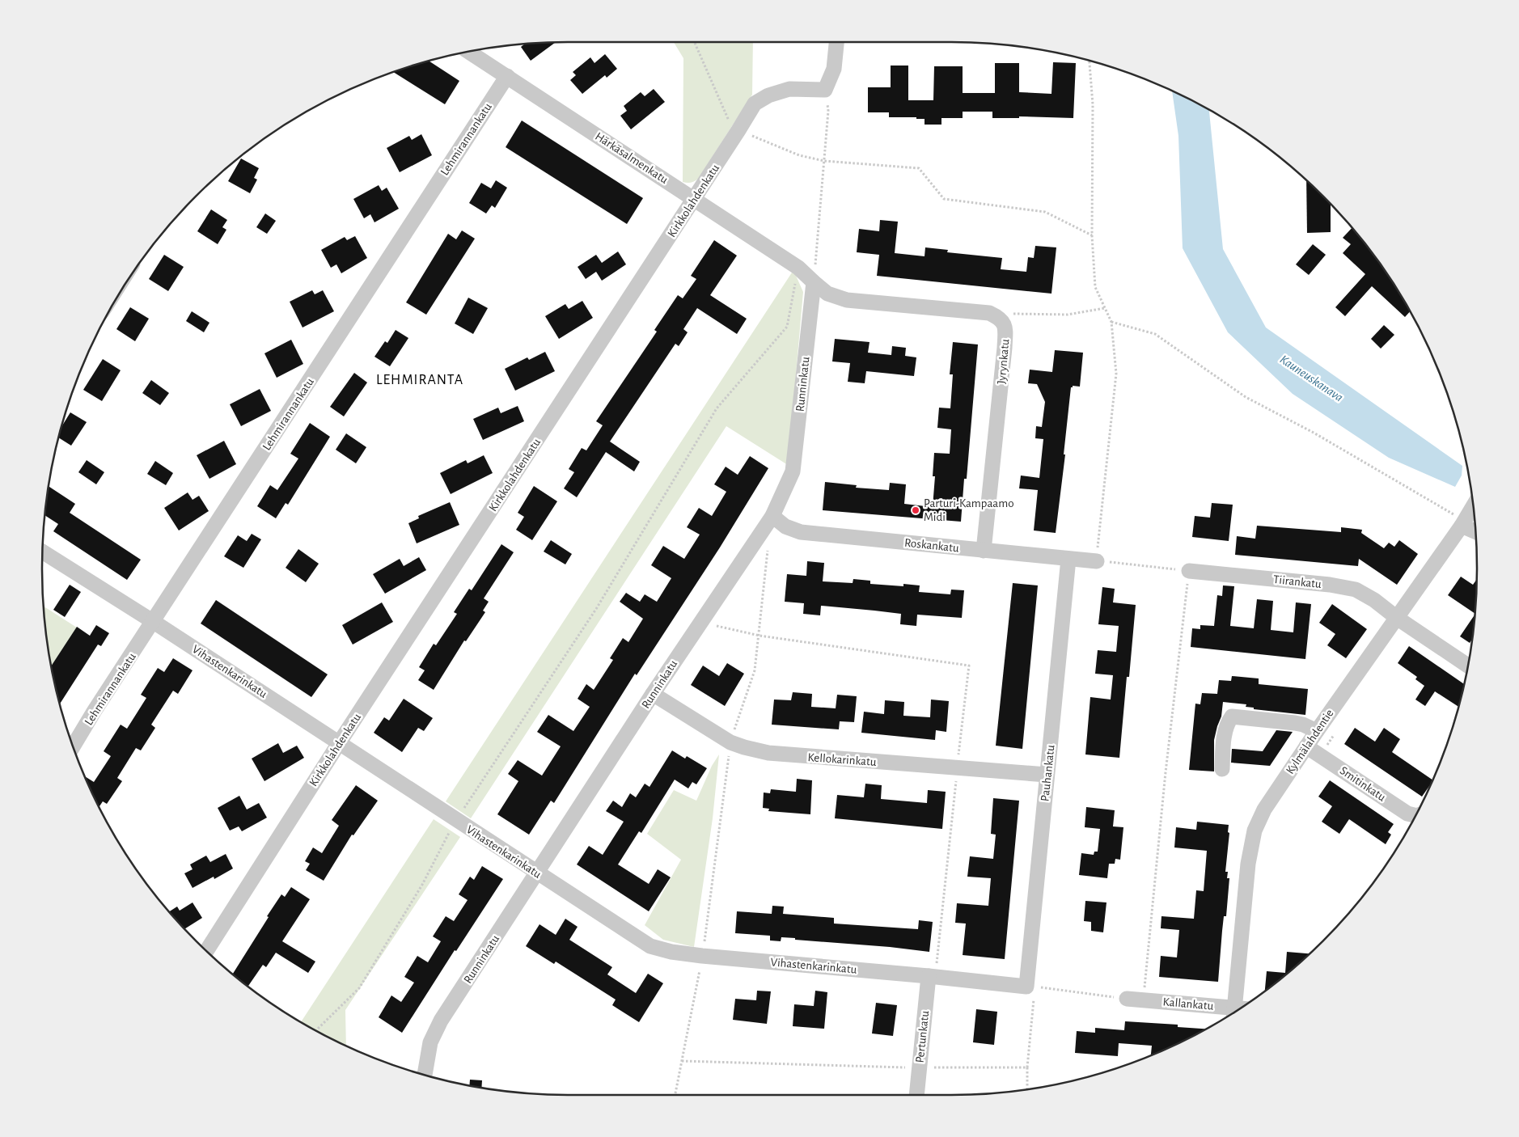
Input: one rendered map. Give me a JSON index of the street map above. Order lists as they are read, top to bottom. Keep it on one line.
{"streets":{"street":["Lehmirannankatu","Härkäsalmenkatu","Kirkkolahdenkatu","Jyrynkatu","Runninkatu","Roskankatu","Tiirankatu","Vihastenkarinkatu","Kylmälahdentie","Kellokarinkatu","Pauhankatu","Smitinkatu","Kallankatu","Pertunkatu"]},"crossings":[["Lehmirannankatu","Härkäsalmenkatu"],["Lehmirannankatu","Vihastenkarinkatu"],["Härkäsalmenkatu","Kirkkolahdenkatu"],["Kirkkolahdenkatu","Vihastenkarinkatu"],["Jyrynkatu","Roskankatu"],["Runninkatu","Roskankatu"],["Runninkatu","Vihastenkarinkatu"],["Runninkatu","Kellokarinkatu"],["Roskankatu","Pauhankatu"],["Tiirankatu","Kylmälahdentie"],["Vihastenkarinkatu","Pauhankatu"],["Vihastenkarinkatu","Pertunkatu"],["Kylmälahdentie","Smitinkatu"],["Kellokarinkatu","Pauhankatu"]],"districts":["LEHMIRANTA"],"water":["Kauneuskanava"],"places":["Parturi-Kampaamo Midi"]}
